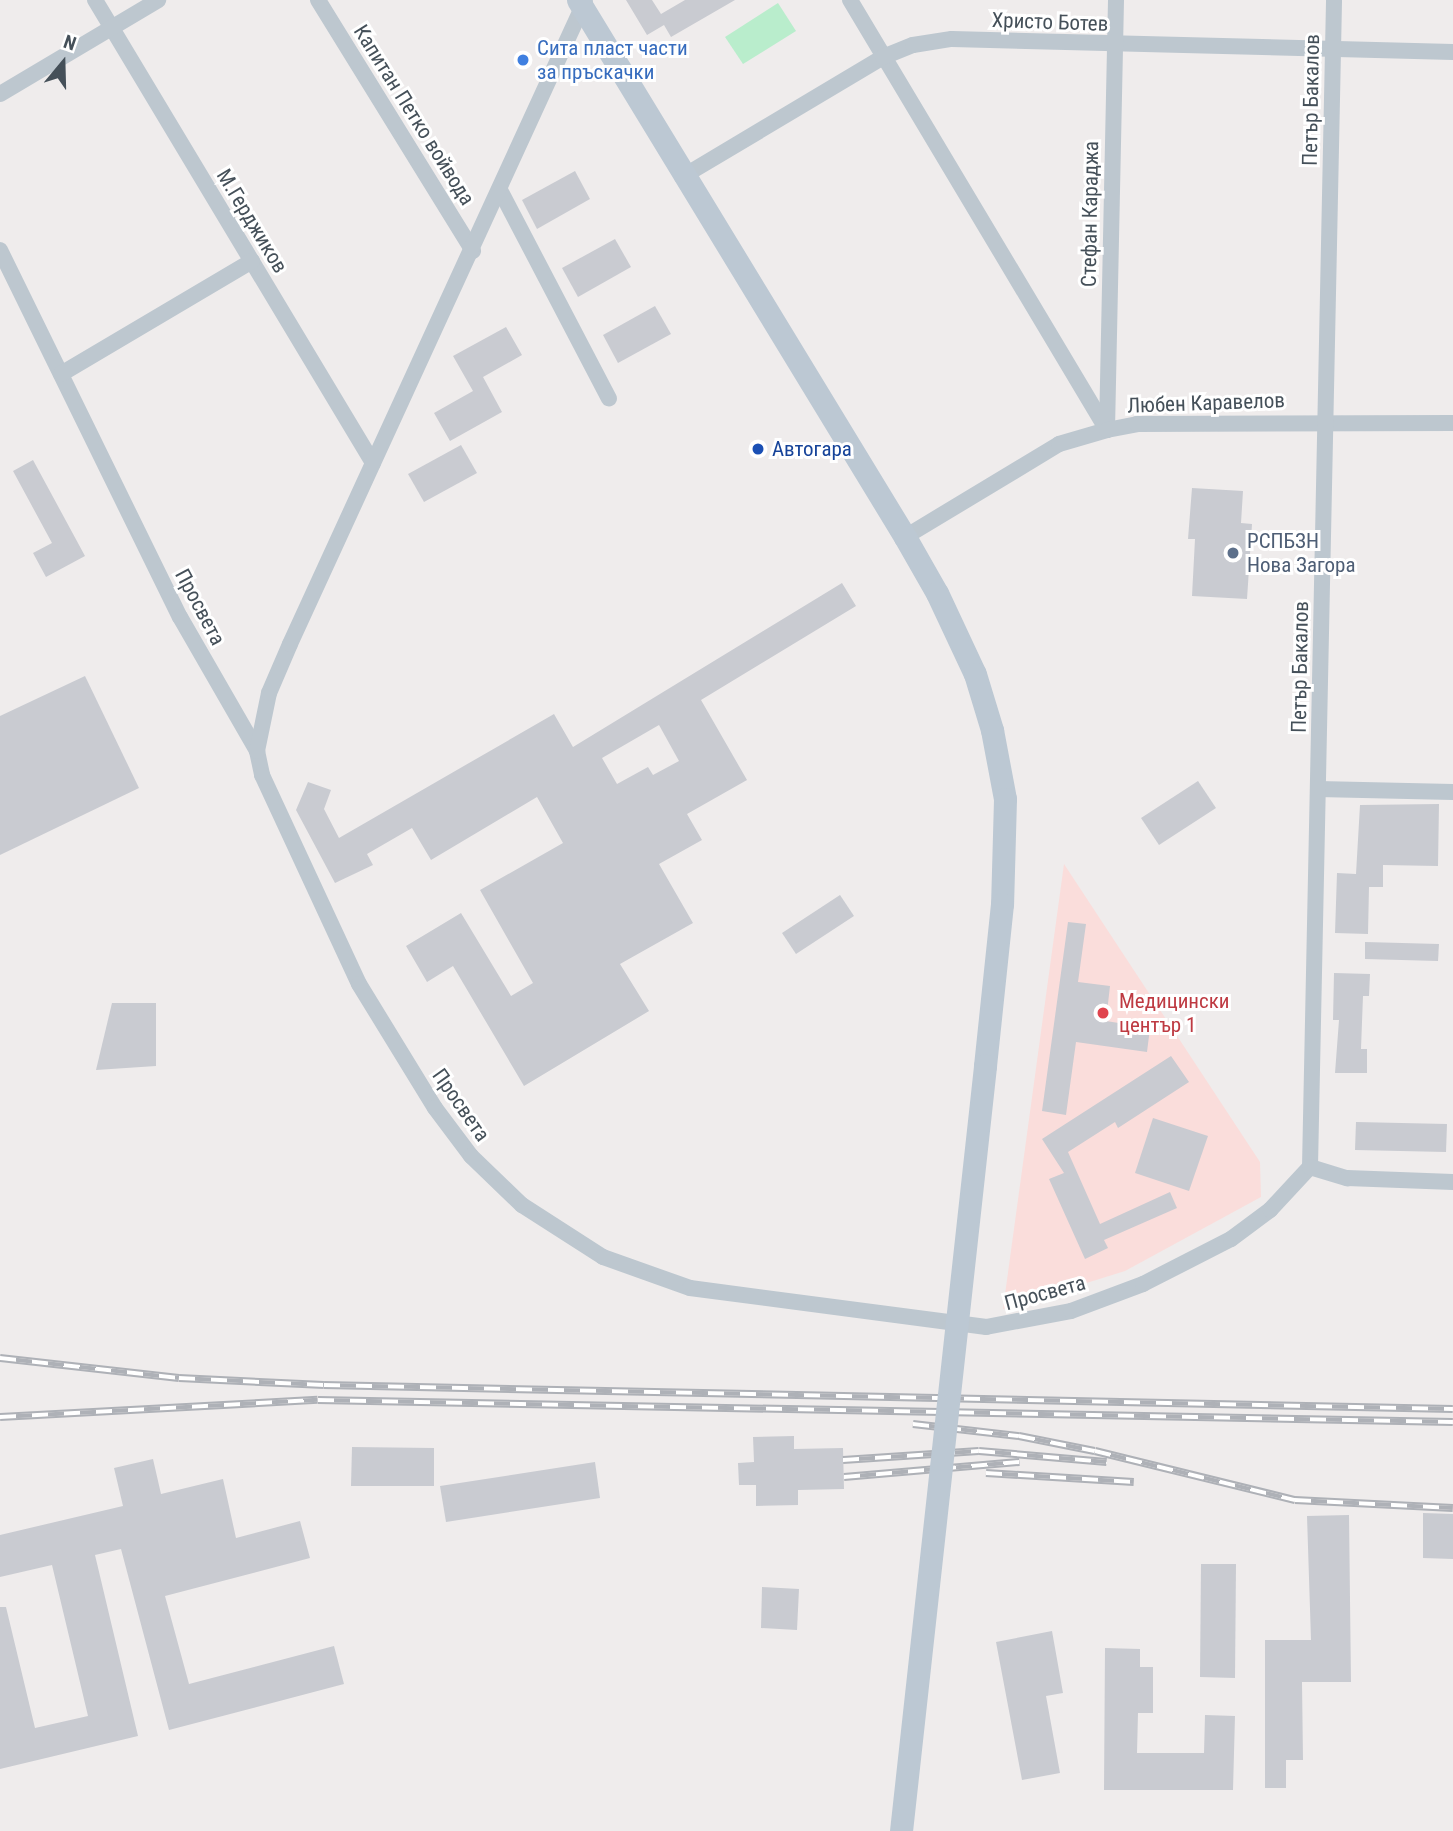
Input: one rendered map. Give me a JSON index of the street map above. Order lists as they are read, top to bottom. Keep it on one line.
{"streets":{"street":["Христо Ботев","Петър Бакалов","Капитан Петко войвода","Стефан Караджа","М.Герджиков","Любен Каравелов","Просвета"]},"crossings":[["Христо Ботев","Петър Бакалов"],["Христо Ботев","Стефан Караджа"],["Петър Бакалов","Любен Каравелов"],["Петър Бакалов","Просвета"],["Стефан Караджа","Любен Каравелов"]],"places":["Сита пласт части за пръскачки","Автогара","РСПБЗН Нова Загора","Медицински център 1"],"north":"top"}
